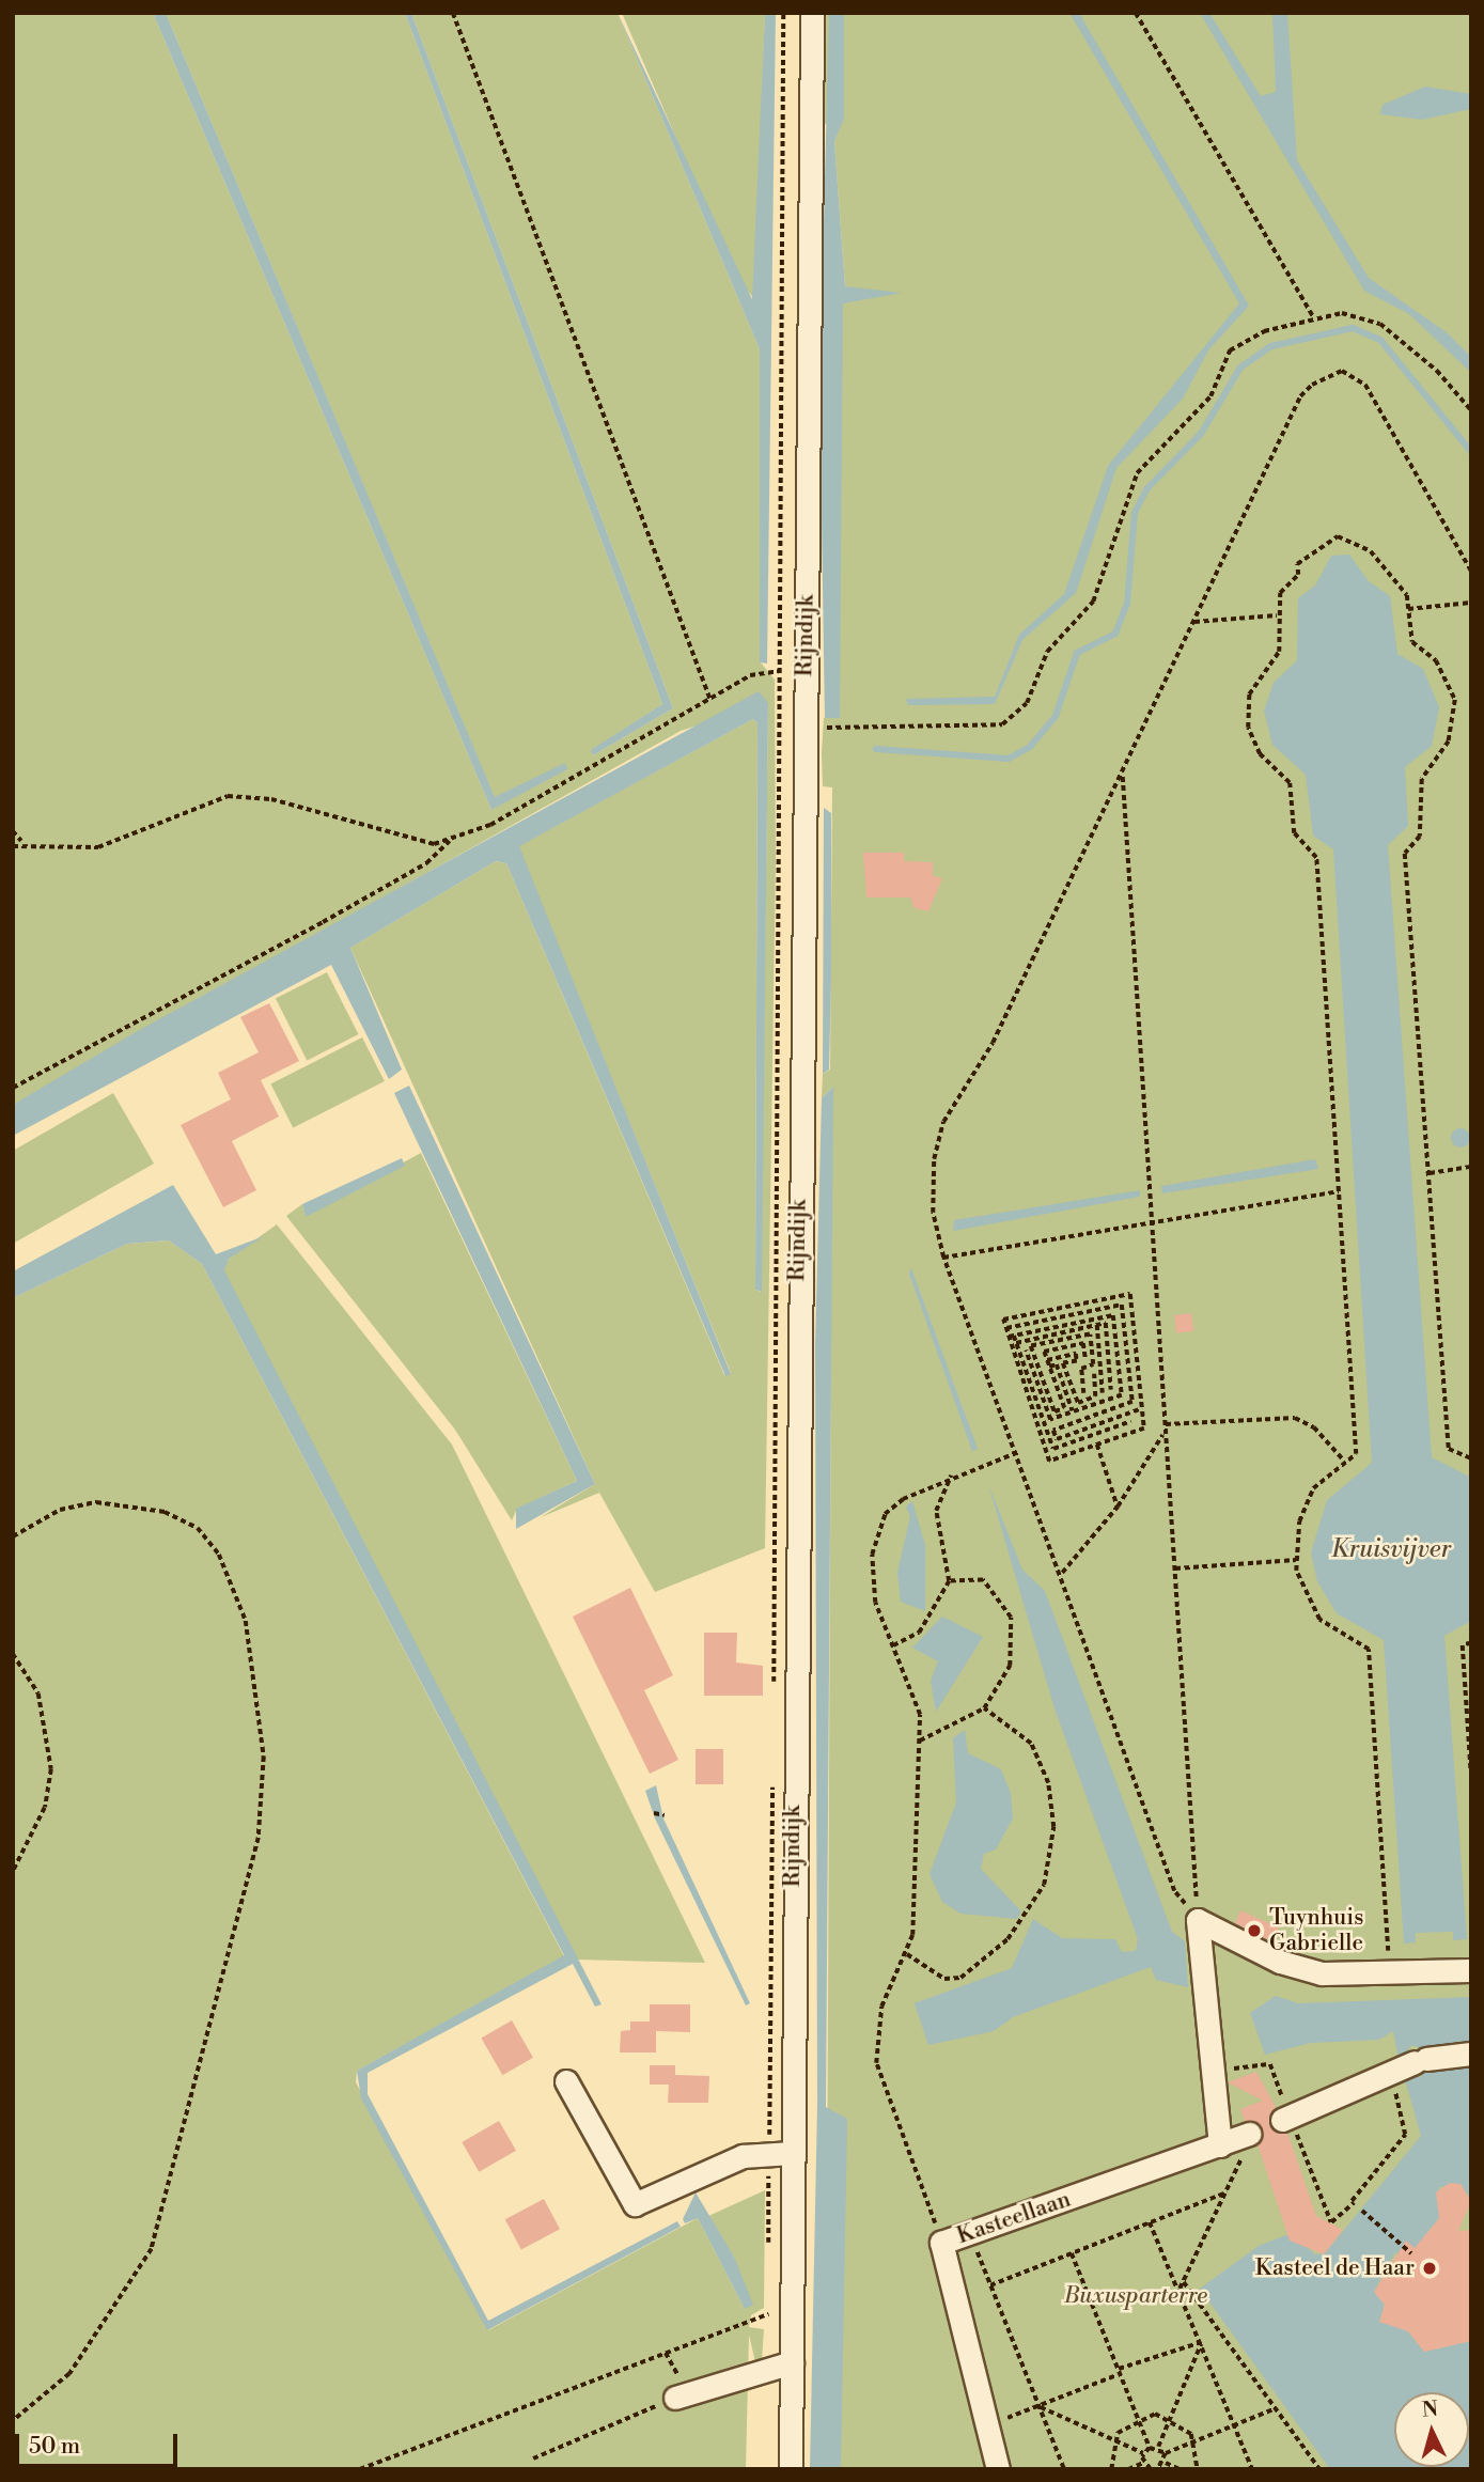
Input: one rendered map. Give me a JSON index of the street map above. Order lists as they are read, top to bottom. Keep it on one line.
{"streets":{"street":["Rijndijk","Kasteellaan"]},"water":["Kruisvijver"],"parks":["Buxusparterre"],"places":["Tuynhuis Gabrielle","Kasteel de Haar"],"scale_bar":"50 m","north":"top"}
